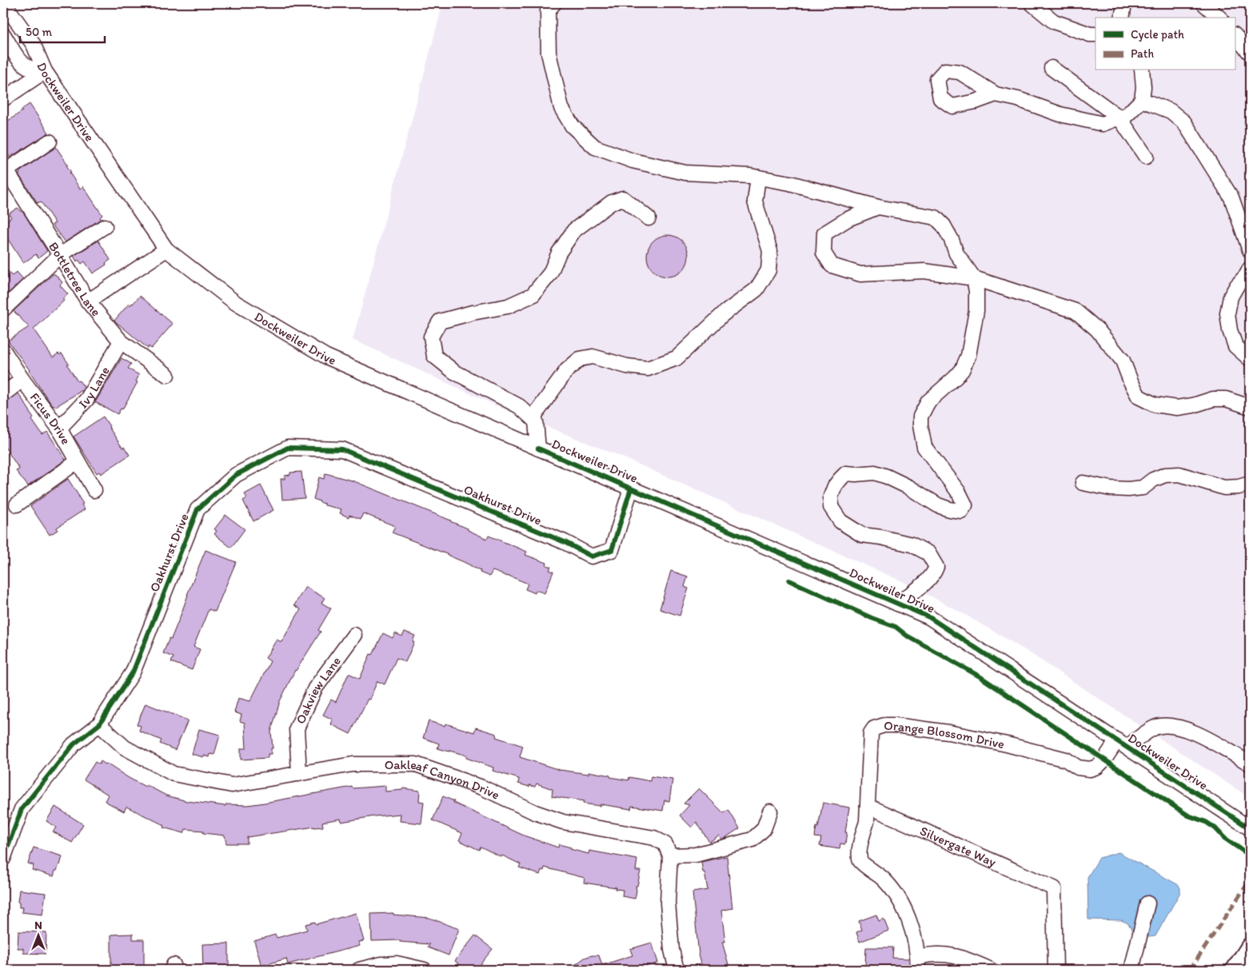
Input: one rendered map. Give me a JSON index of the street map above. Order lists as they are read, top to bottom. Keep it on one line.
{"streets":{"street":["Dockweiler Drive","Bottletree Lane","Ivy Lane","Ficus Drive","Oakhurst Drive","Oakview Lane","Orange Blossom Drive","Oakleaf Canyon Drive","Silvergate Way"]},"crossings":[["Dockweiler Drive","Oakhurst Drive"],["Dockweiler Drive","Orange Blossom Drive"],["Bottletree Lane","Ivy Lane"],["Ivy Lane","Ficus Drive"],["Oakhurst Drive","Oakleaf Canyon Drive"],["Oakview Lane","Oakleaf Canyon Drive"],["Orange Blossom Drive","Silvergate Way"]],"legend":["Cycle path","Path"],"scale_bar":"50 m","north":"top"}
